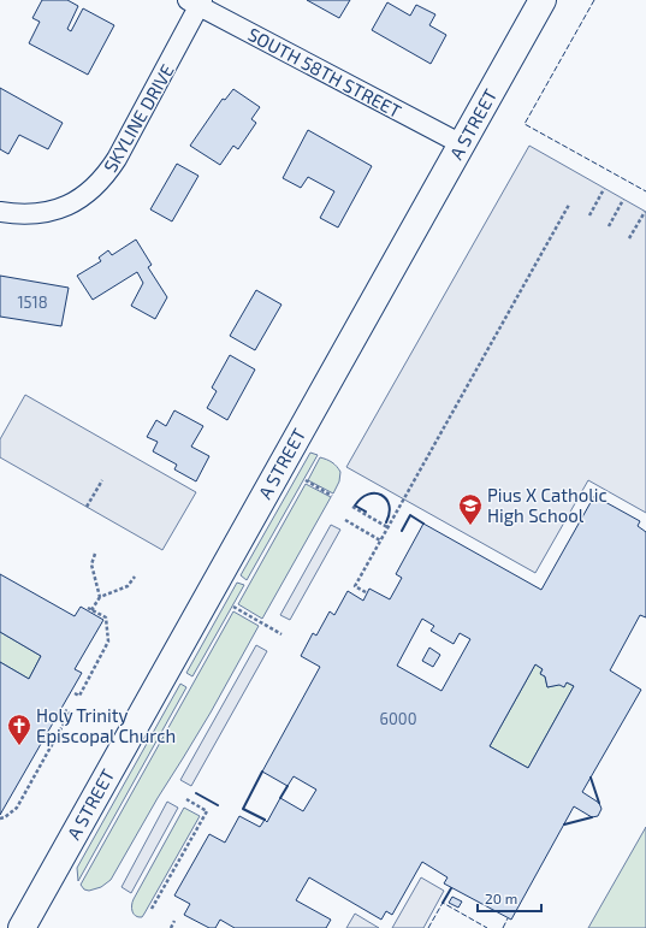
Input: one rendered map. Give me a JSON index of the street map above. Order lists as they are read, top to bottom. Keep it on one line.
{"streets":{"main road":["A STREET"],"street":["SOUTH 58TH STREET","SKYLINE DRIVE"]},"crossings":[["SOUTH 58TH STREET","SKYLINE DRIVE"],["SOUTH 58TH STREET","A STREET"]],"places":{"school or university":["Pius X Catholic High School"],"church":["Holy Trinity Episcopal Church"]},"house_numbers":["1518","6000"],"scale_bar":"20 m"}
